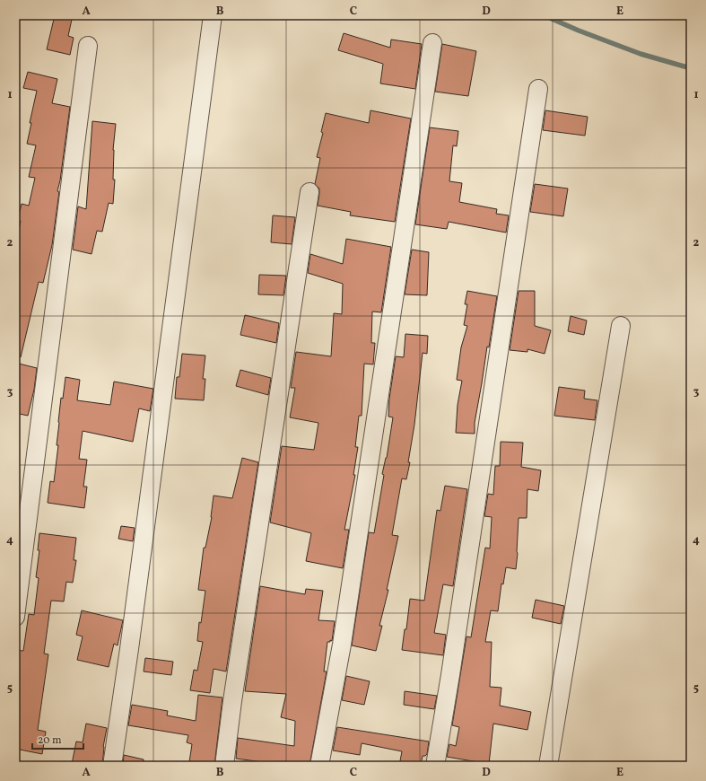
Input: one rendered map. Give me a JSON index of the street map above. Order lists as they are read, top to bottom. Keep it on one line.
{"scale_bar":"20 m","grid":{"columns":["A","B","C","D","E"],"rows":["1","2","3","4","5"]}}
